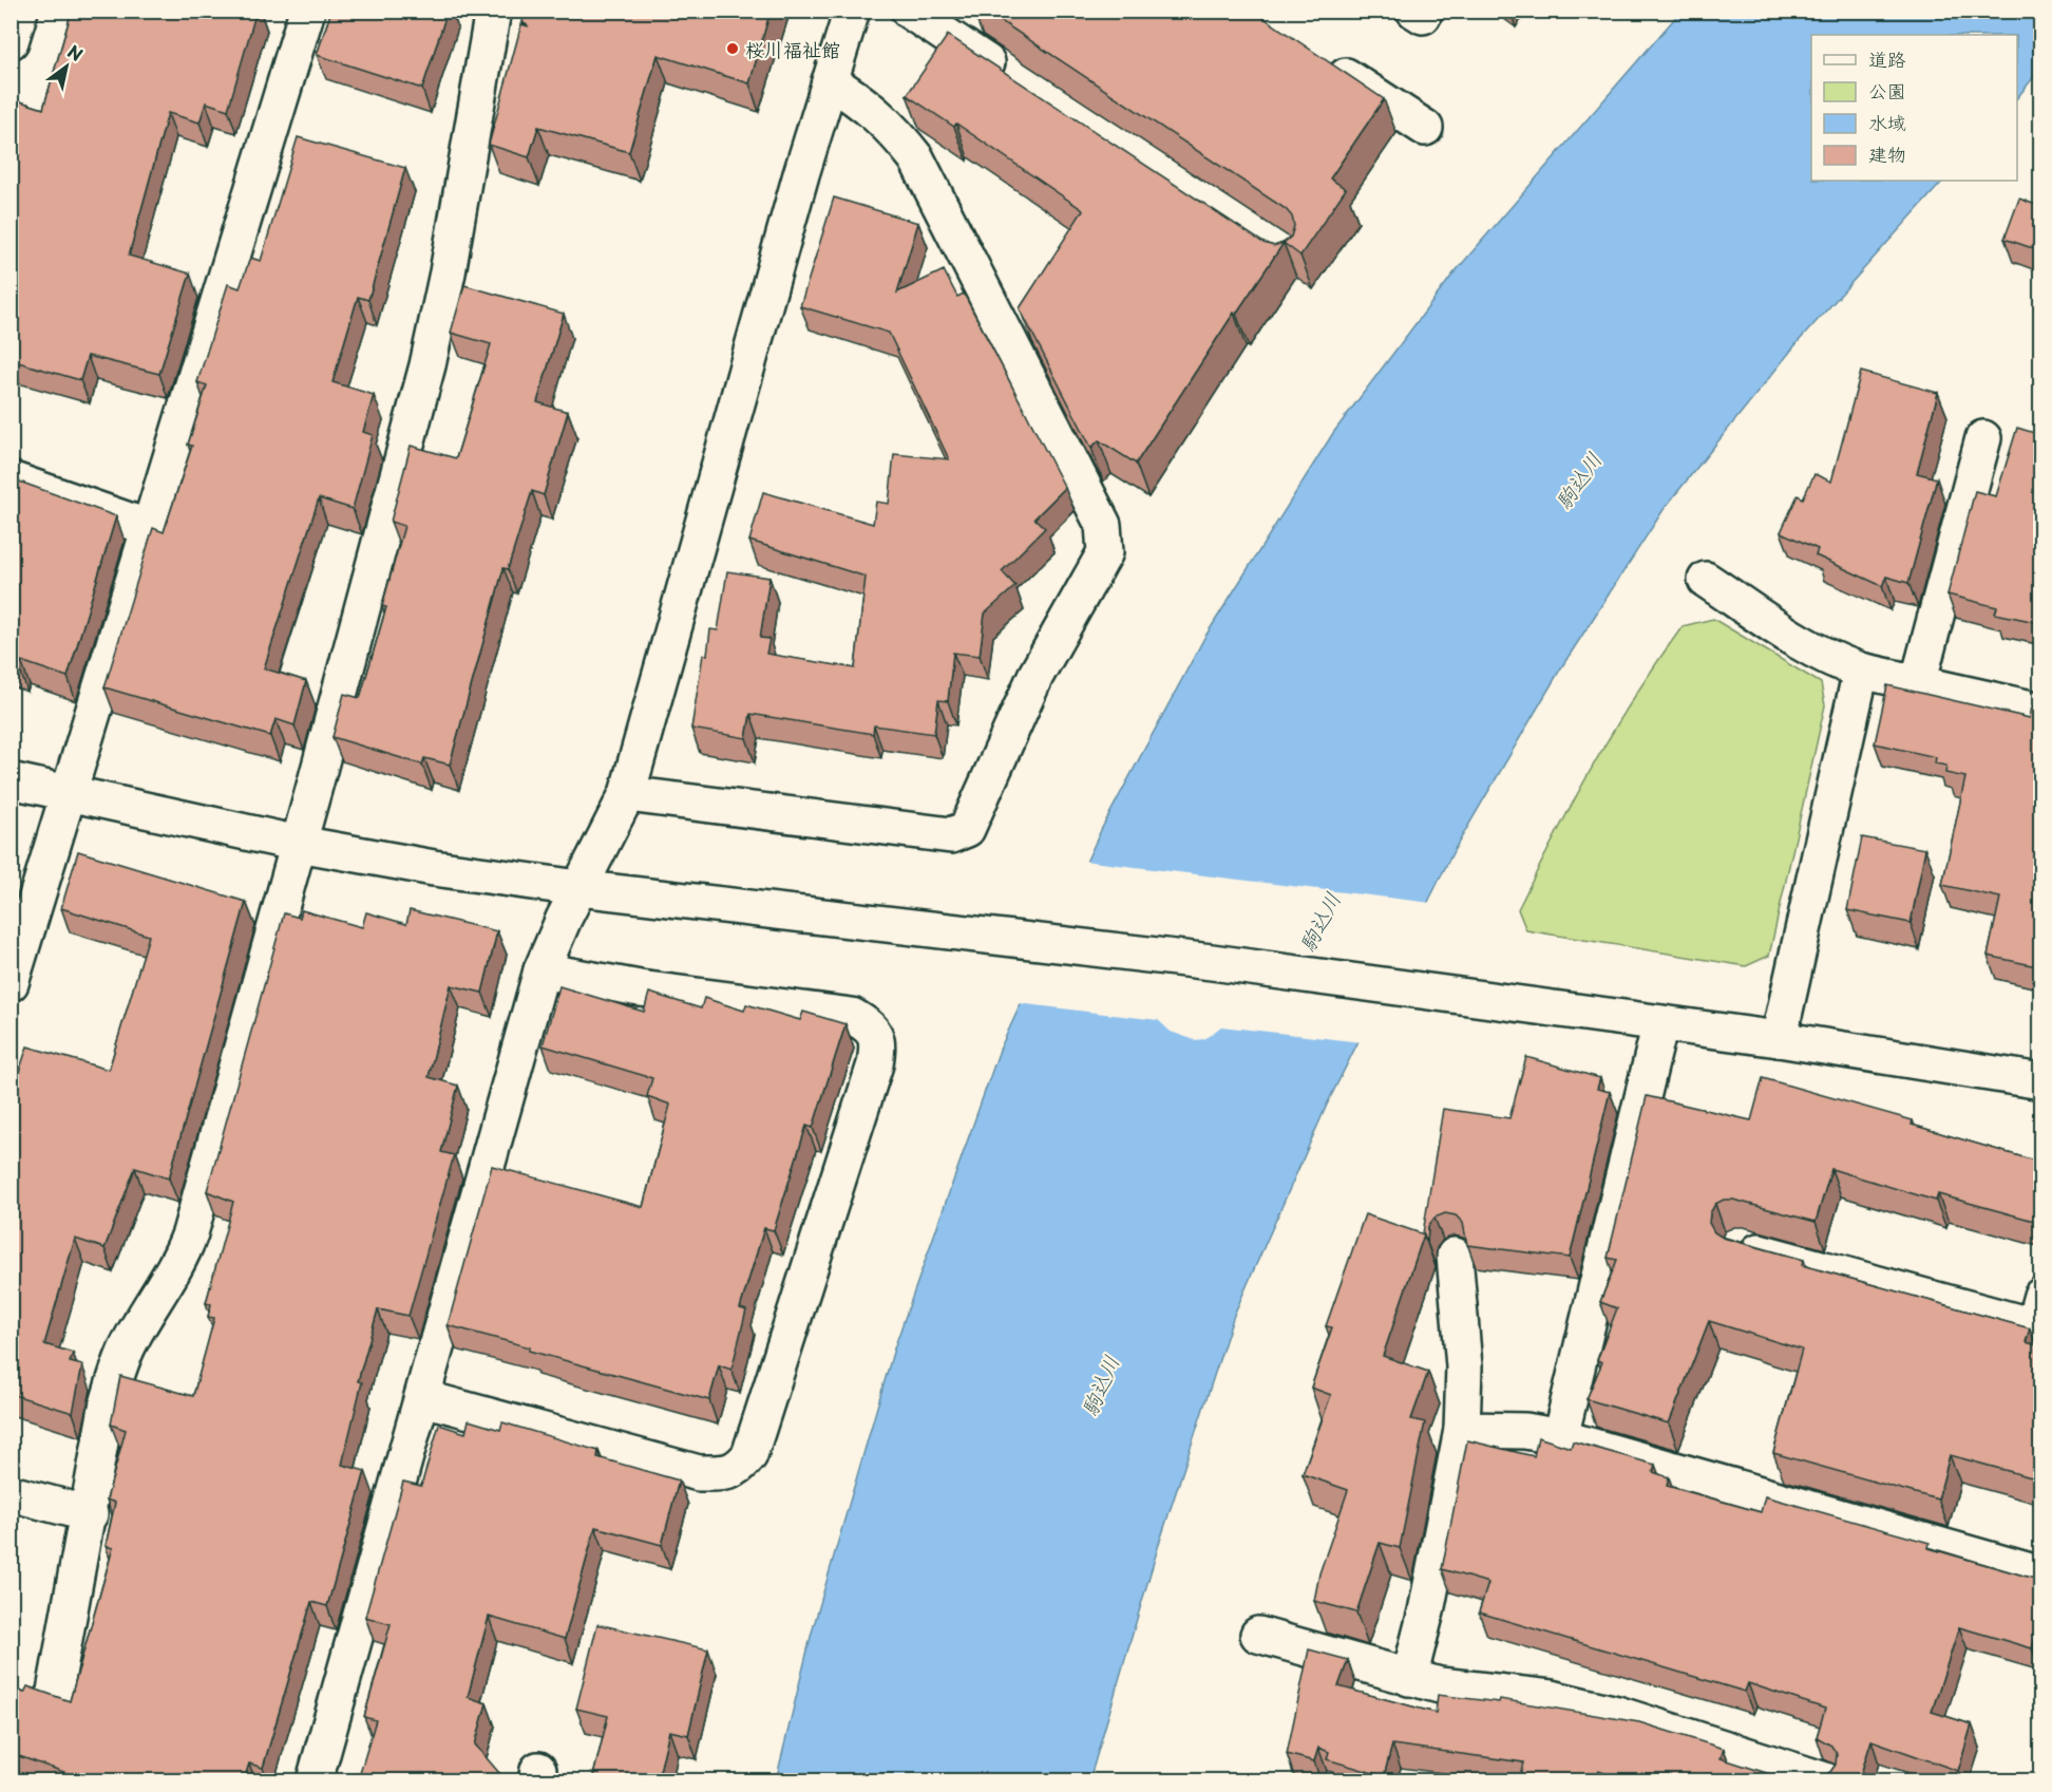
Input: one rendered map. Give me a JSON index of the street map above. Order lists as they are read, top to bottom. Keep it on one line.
{"water":["駒込川"],"places":["桜川福祉館"],"legend":["道路","公園","水域","建物"],"north":"top right"}
